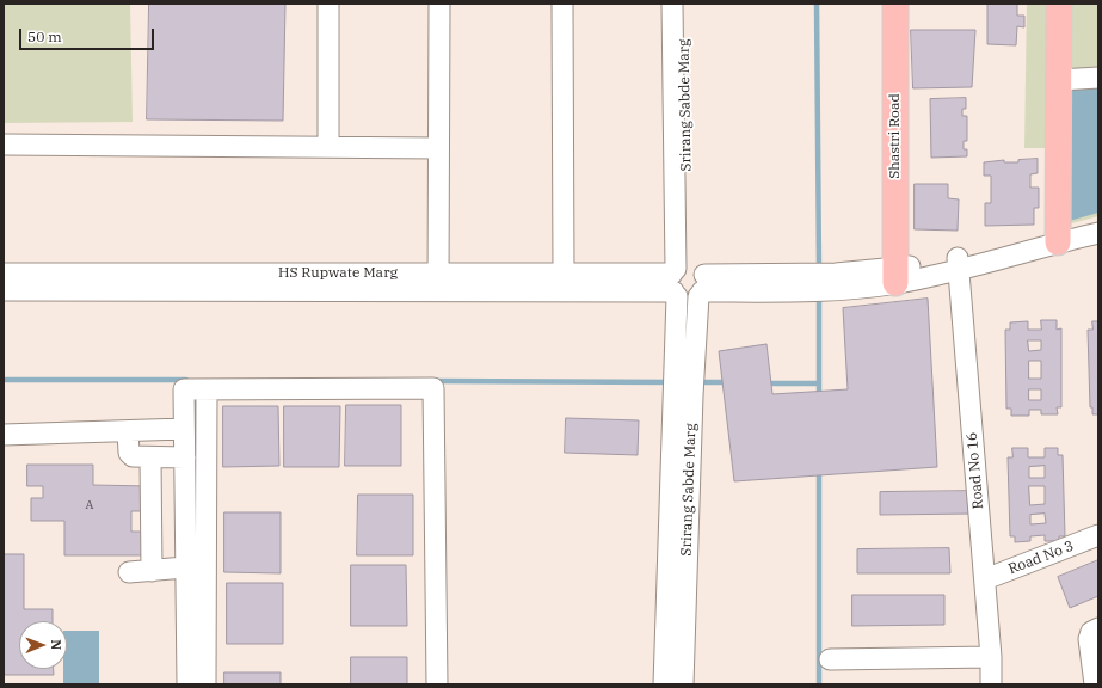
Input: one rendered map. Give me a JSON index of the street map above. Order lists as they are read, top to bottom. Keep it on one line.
{"streets":{"main road":["Shastri Road"],"street":["Srirang Sabde Marg","HS Rupwate Marg","Road No 16","Road No 3"]},"crossings":[["Srirang Sabde Marg","HS Rupwate Marg"],["Shastri Road","HS Rupwate Marg"],["HS Rupwate Marg","Road No 16"],["Road No 16","Road No 3"]],"house_numbers":["A"],"scale_bar":"50 m","north":"right"}
